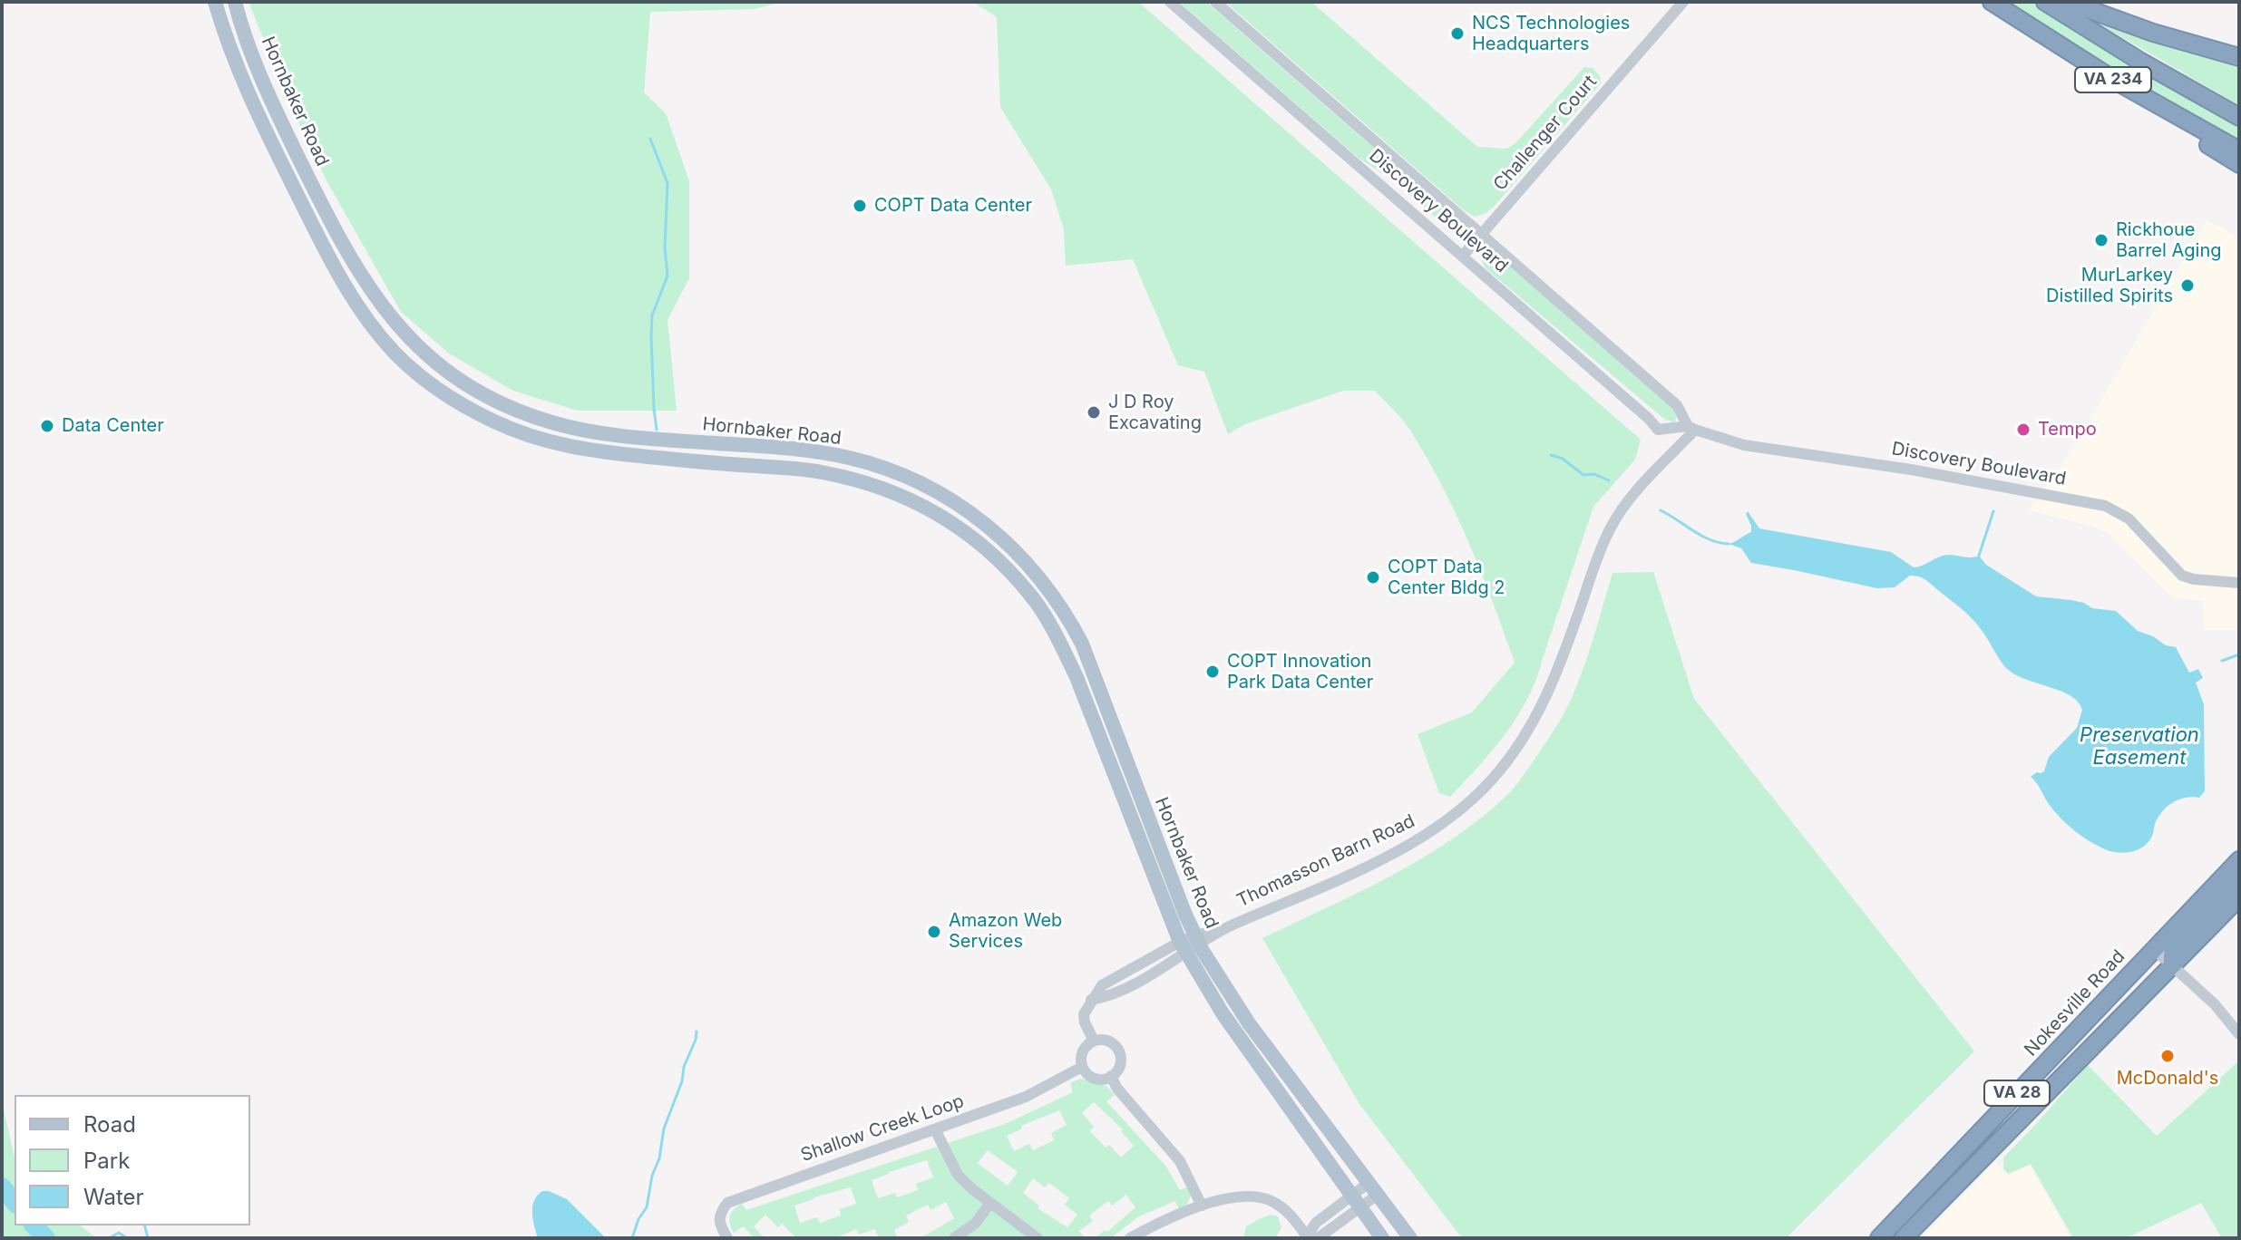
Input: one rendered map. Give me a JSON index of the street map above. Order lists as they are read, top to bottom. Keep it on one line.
{"streets":{"highway":["VA 234","Nokesville Road","VA 28"],"main road":["Hornbaker Road"],"street":["Challenger Court","Discovery Boulevard","Thomasson Barn Road","Shallow Creek Loop"]},"crossings":[["Hornbaker Road","Thomasson Barn Road"],["Challenger Court","Discovery Boulevard"],["Discovery Boulevard","Thomasson Barn Road"]],"water":["Preservation Easement"],"places":["NCS Technologies Headquarters","COPT Data Center","Rickhoue Barrel Aging","MurLarkey Distilled Spirits","J D Roy Excavating","Data Center","Tempo","COPT Data Center Bldg 2","COPT Innovation Park Data Center","Amazon Web Services","McDonald's"],"legend":["Road","Park","Water"]}
